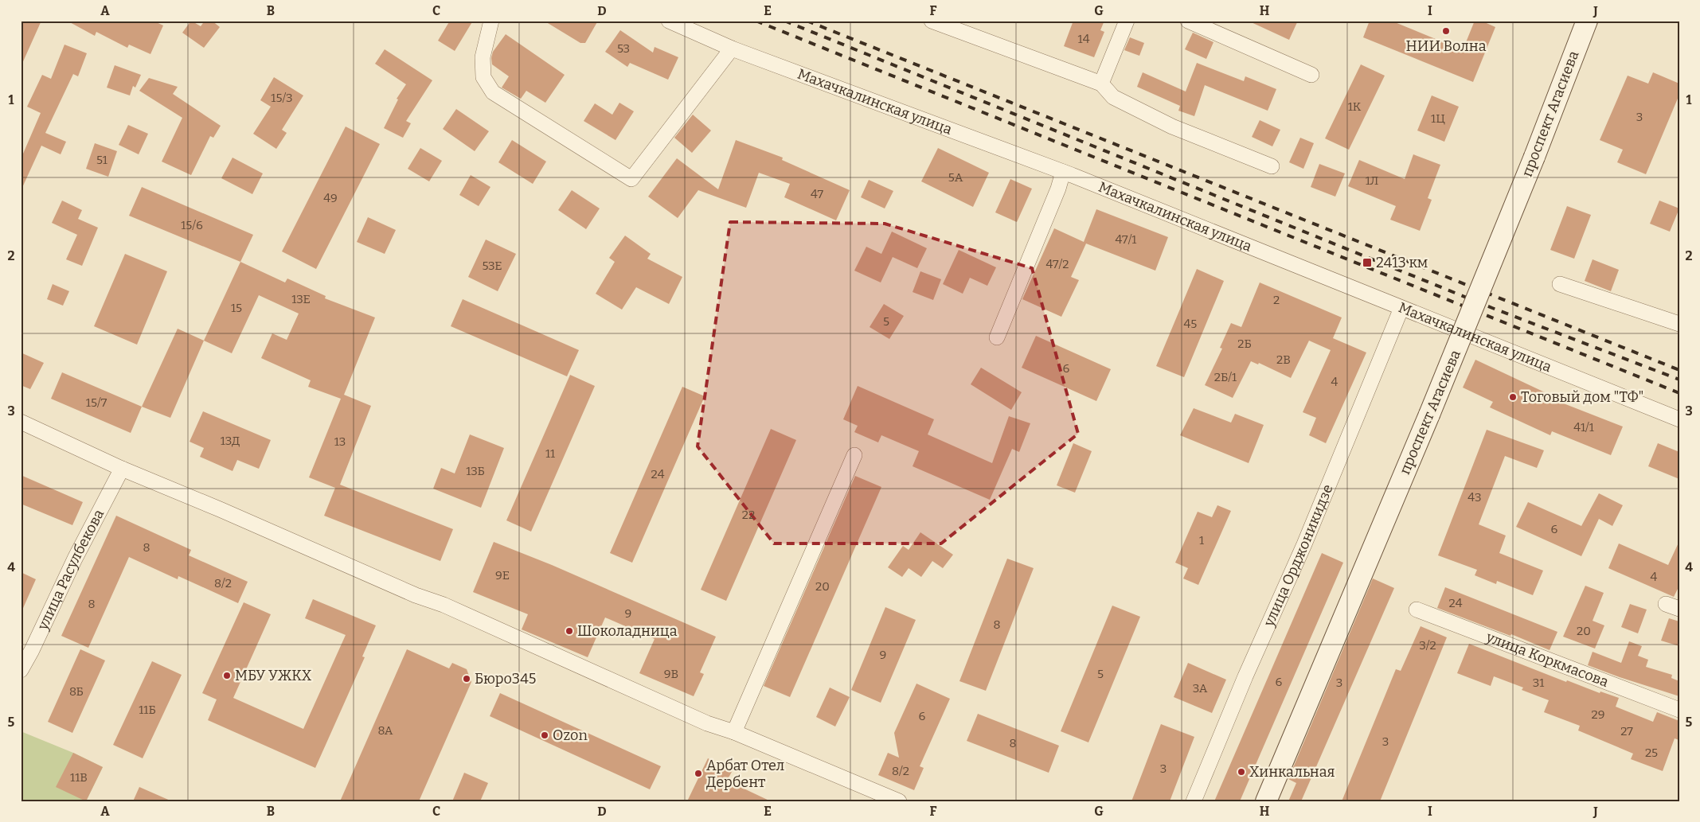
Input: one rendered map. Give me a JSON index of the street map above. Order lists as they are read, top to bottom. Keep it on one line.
{"streets":{"main road":["проспект Агасиева"],"street":["Махачкалинская улица","улица Орджоникидзе","улица Расулбекова","улица Коркмасова"]},"crossings":[["Махачкалинская улица","улица Орджоникидзе"]],"places":{"other":["НИИ Волна","Тоговый дом \"ТФ\"","Шоколадница","МБУ УЖКХ","Бюро345","Ozon","Хинкальная","Арбат Отел Дербент"],"transit":["2413 км"]},"house_numbers":["14","53","15/3","1К","3","1Ц","51","5А","1Л","47","49","15/6","47/1","47/2","53Е","13Е","2","15","5","45","2Б","2В","6","2Б/1","4","15/7","41/1","13Д","13","11","13Б","24","43","22","6","1","8","9Е","4","8/2","20","24","8","9","8","20","3/2","9","9В","5","6","3","31","3А","8Б","11Б","29","6","8А","27","3","8","25","3","8/2","11В"],"grid":{"columns":["A","B","C","D","E","F","G","H","I","J"],"rows":["1","2","3","4","5"]}}
